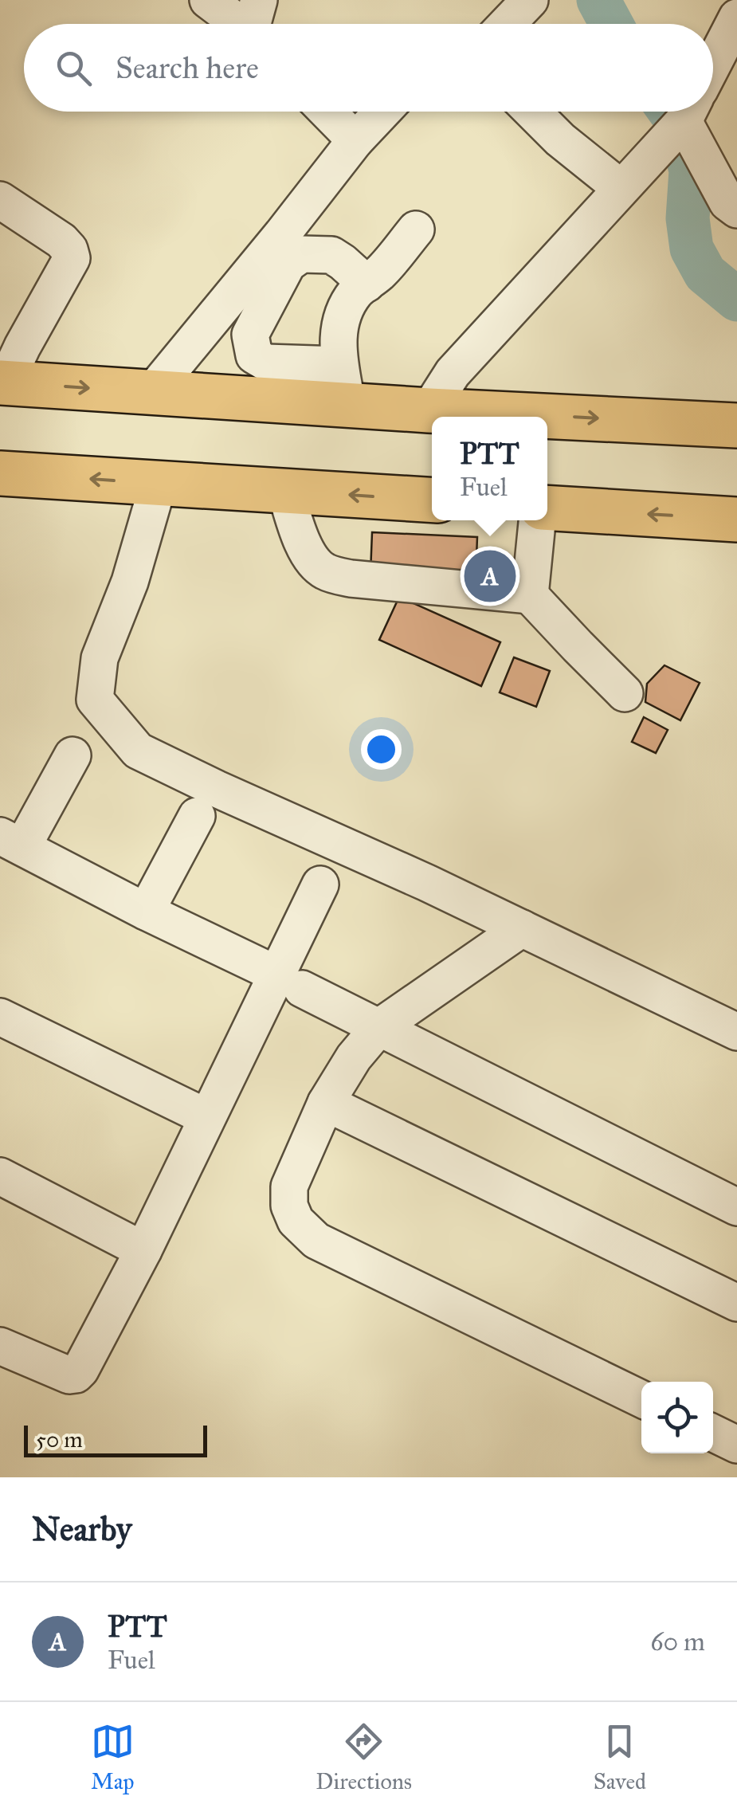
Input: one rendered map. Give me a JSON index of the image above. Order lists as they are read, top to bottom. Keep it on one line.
{"scale_bar":"50 m","page":{"search":"Search here","popup":["PTT","Fuel"],"pins":"A","scale":"50 m","heading":"Nearby","list":[{"mark":"A","name":"PTT","note":"Fuel","value":"60 m"}],"nav":["Map","Directions","Saved"]}}
